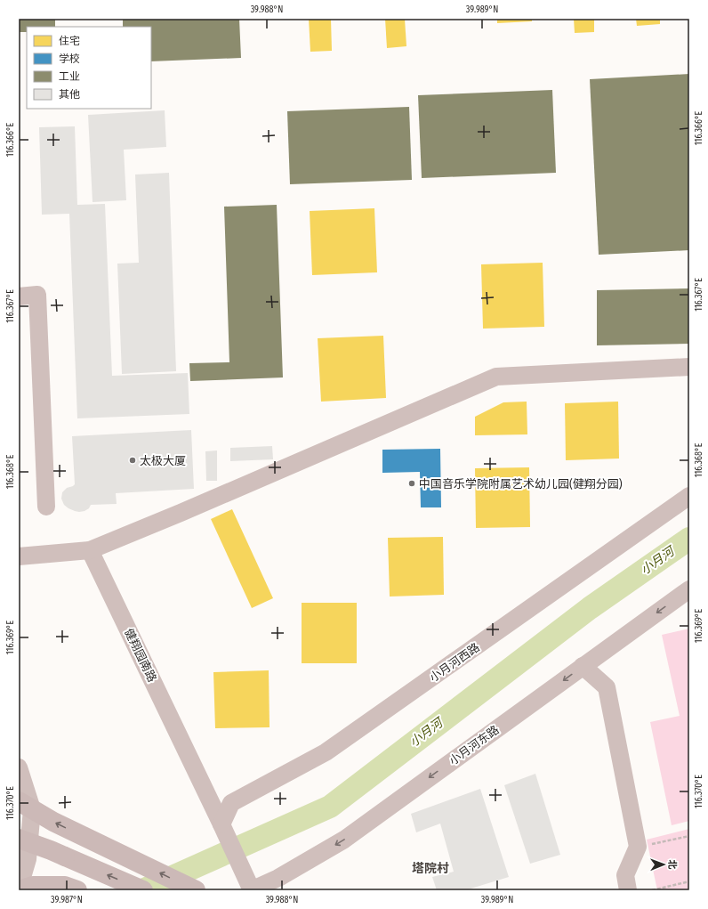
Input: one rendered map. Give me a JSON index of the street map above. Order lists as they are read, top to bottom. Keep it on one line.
{"streets":{"street":["健翔园南路","小月河西路","小月河东路"]},"crossings":[["健翔园南路","小月河西路"],["健翔园南路","小月河东路"]],"one_way":["小月河东路"],"districts":["塔院村"],"water":["小月河"],"places":["太极大厦","中国音乐学院附属艺术幼儿园(健翔分园)"],"legend":["住宅","学校","工业","其他"],"north":"right","coordinates":["39.988°N","39.989°N","116.366°E","116.367°E","116.368°E","116.369°E","116.370°E","39.987°N"]}
